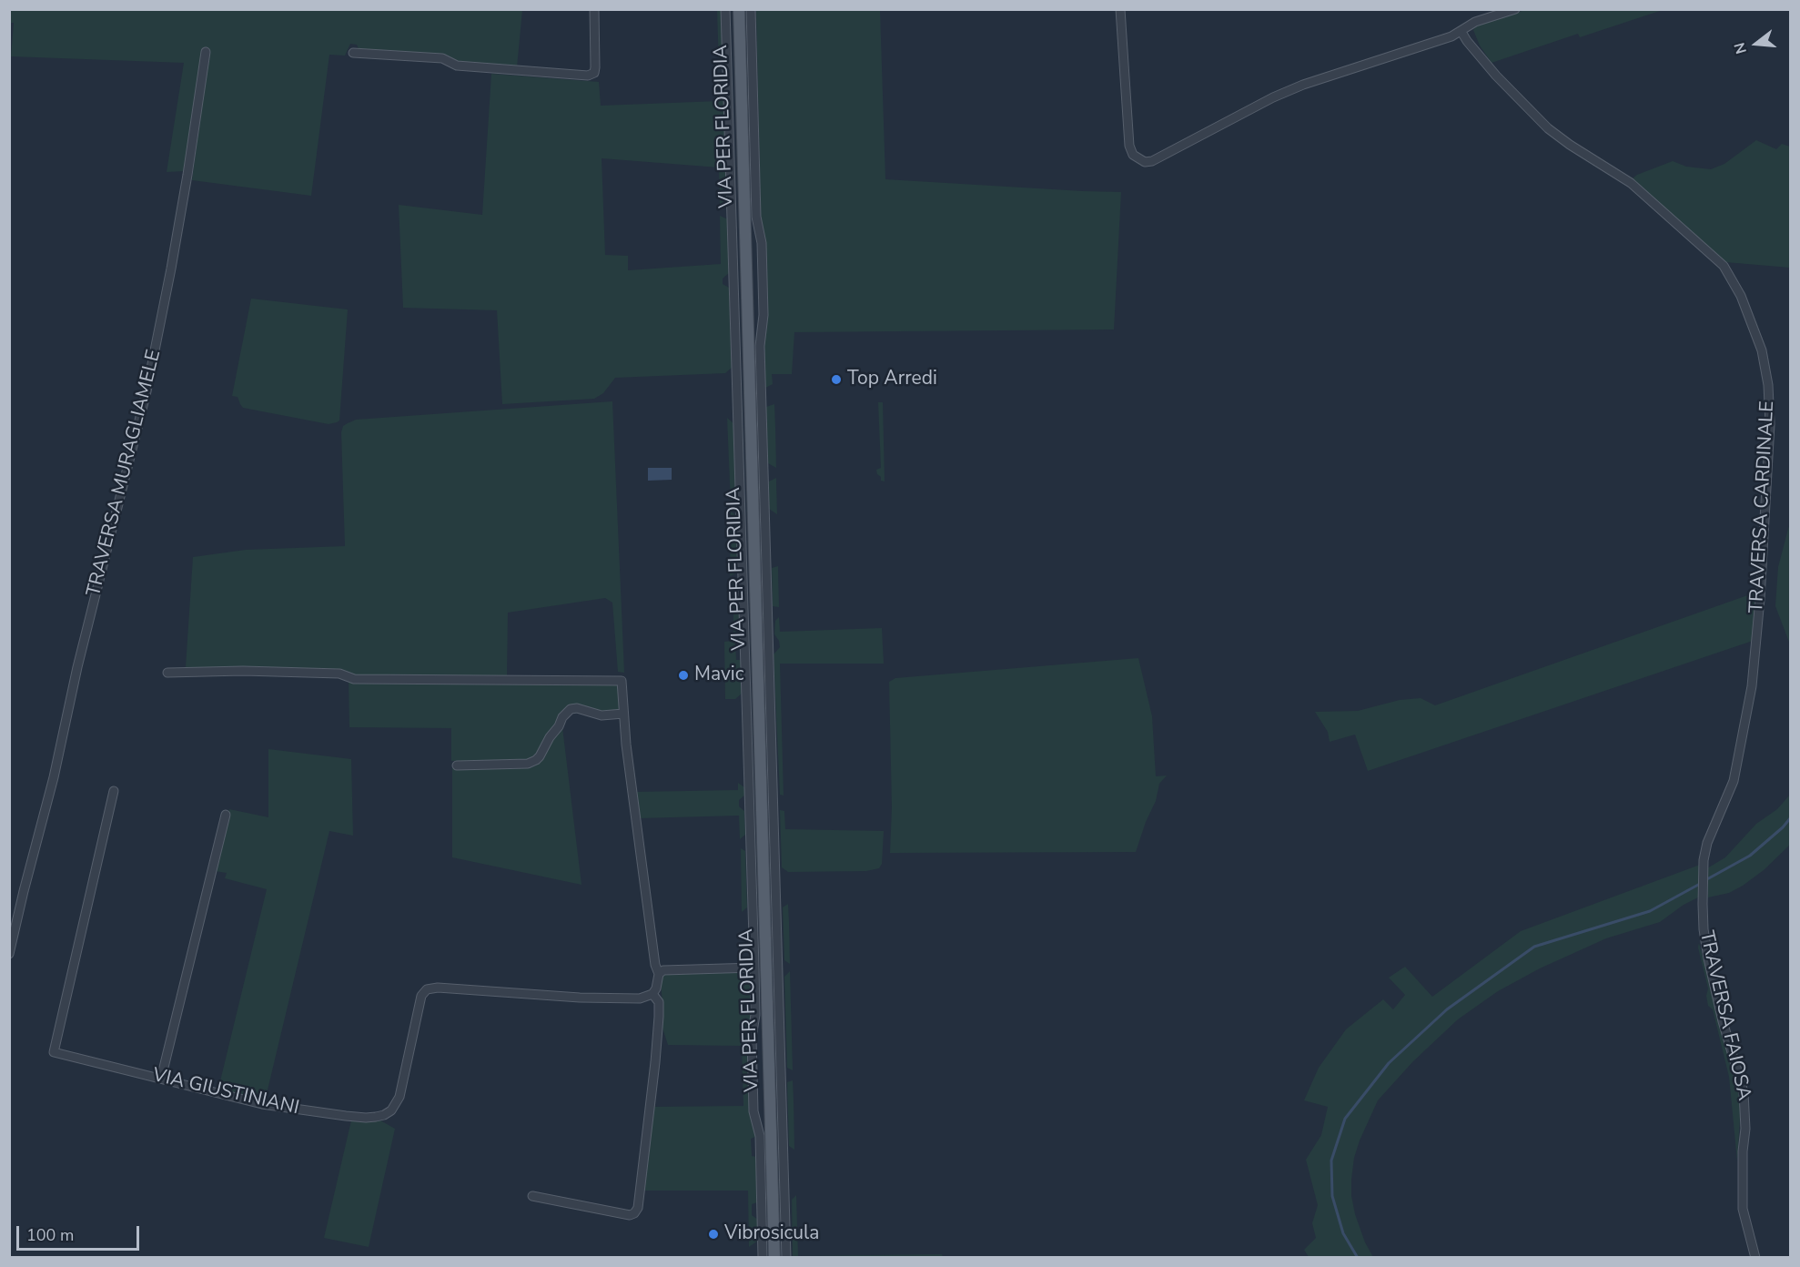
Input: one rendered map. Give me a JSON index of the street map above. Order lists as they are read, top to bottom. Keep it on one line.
{"streets":{"main road":["VIA PER FLORIDIA"],"street":["TRAVERSA MURAGLIAMELE","TRAVERSA CARDINALE","TRAVERSA FAIOSA","VIA GIUSTINIANI"]},"crossings":[["TRAVERSA CARDINALE","TRAVERSA FAIOSA"]],"places":["Top Arredi","Mavic","Vibrosicula"],"scale_bar":"100 m","north":"left"}
